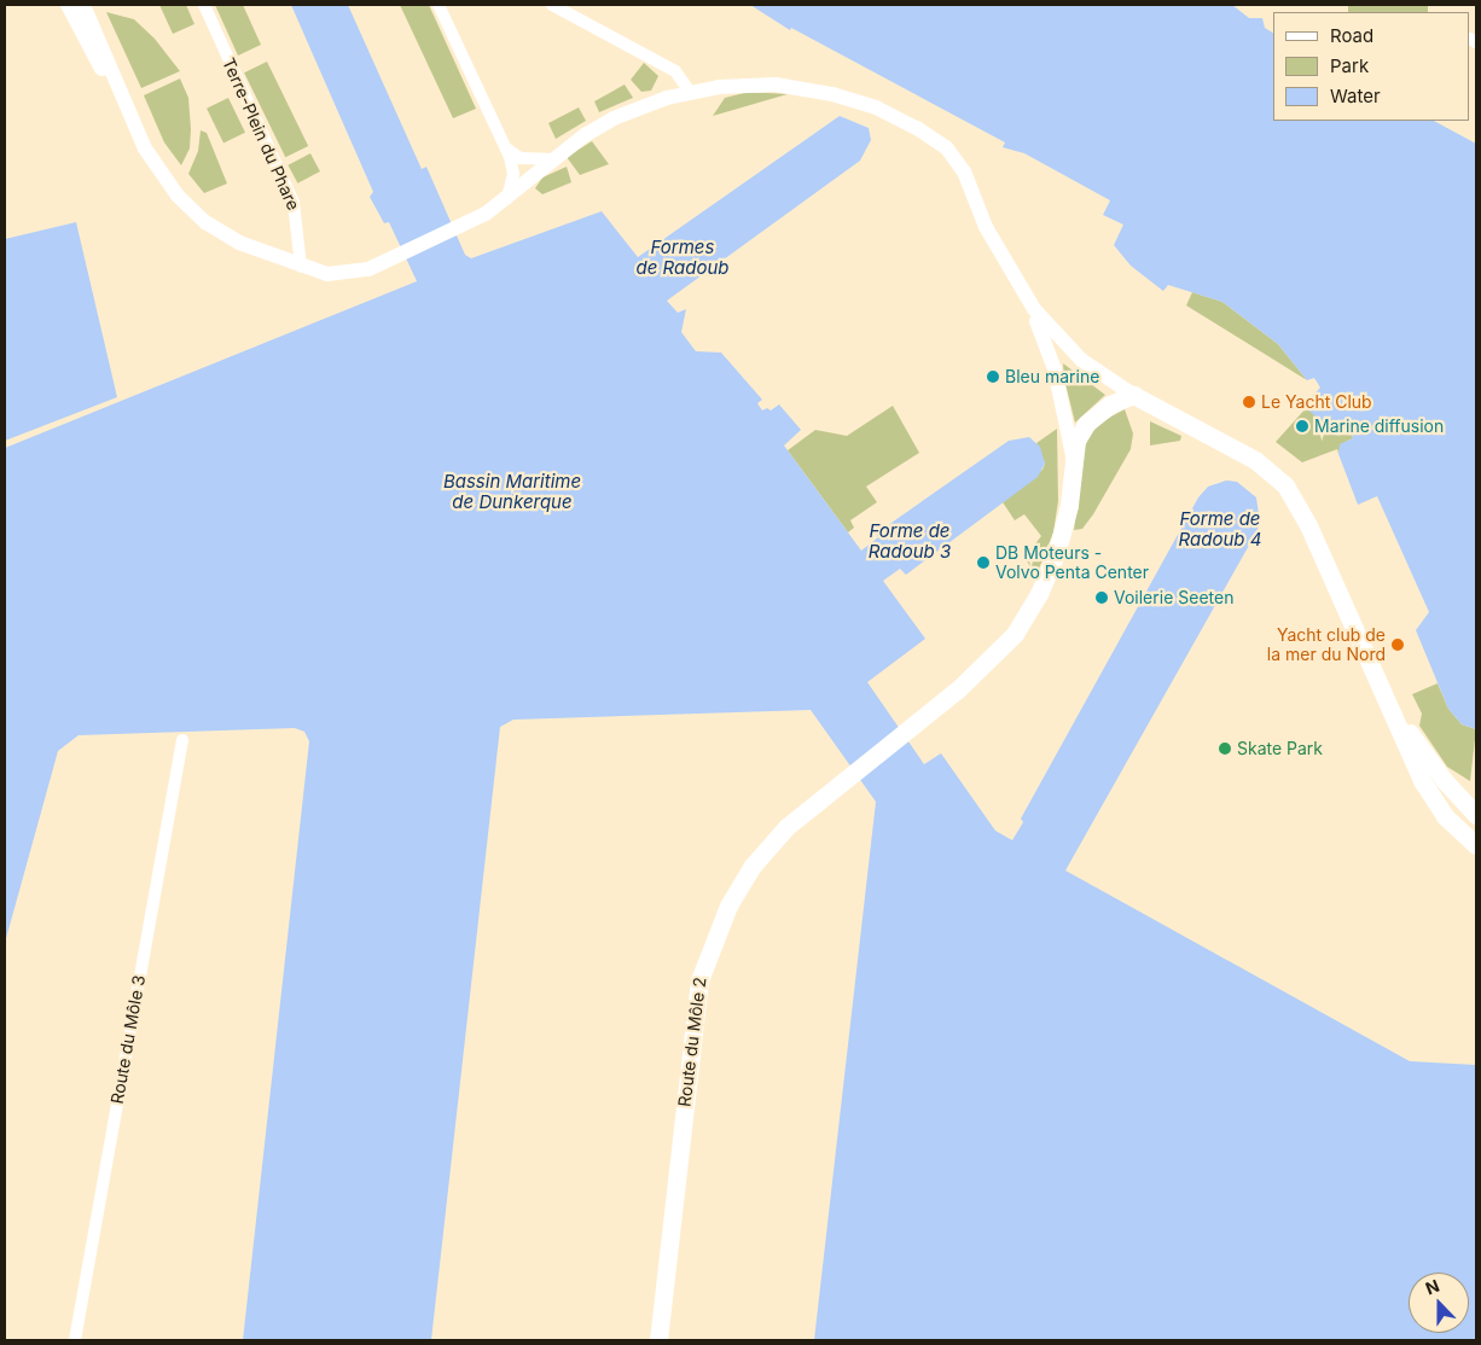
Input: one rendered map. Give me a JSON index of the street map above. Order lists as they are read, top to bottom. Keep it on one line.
{"streets":{"main road":["Route du Môle 2"],"street":["Terre-Plein du Phare","Route du Môle 3"]},"water":["Formes de Radoub","Bassin Maritime de Dunkerque","Forme de Radoub 4","Forme de Radoub 3"],"places":["Bleu marine","Le Yacht Club","Marine diffusion","DB Moteurs - Volvo Penta Center","Voilerie Seeten","Yacht club de la mer du Nord","Skate Park"],"legend":["Road","Park","Water"],"north":"top"}
